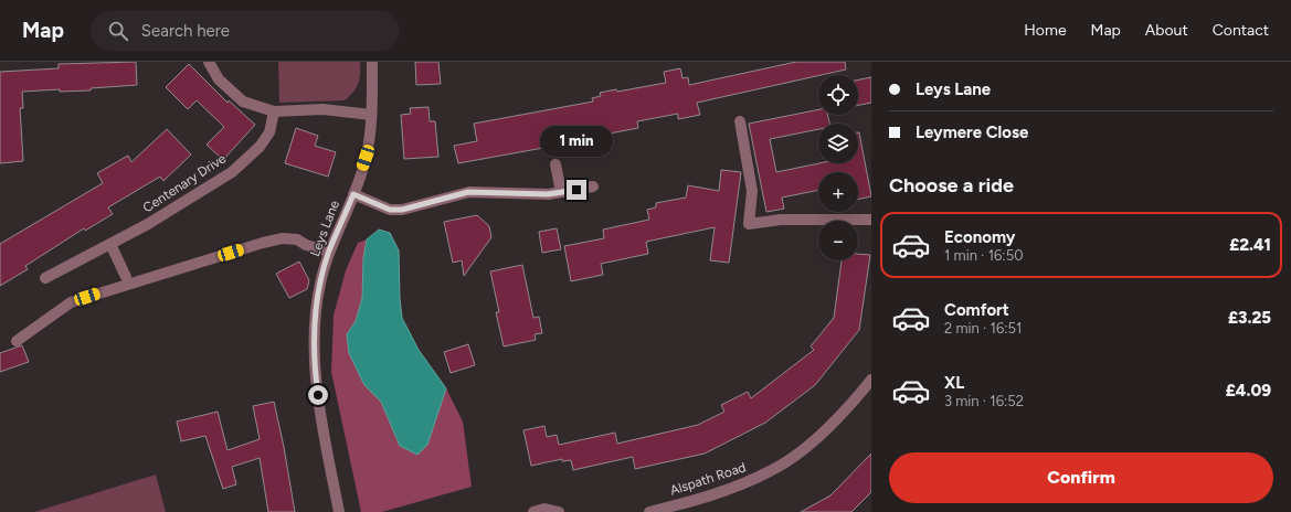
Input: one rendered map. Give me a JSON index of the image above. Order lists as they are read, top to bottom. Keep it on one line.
{"streets":{"street":["Centenary Drive","Leys Lane","Alspath Road"]},"page":{"header":"Map","search":"Search here","nav":["Home","Map","About","Contact"],"banner":["Leys Lane","Leymere Close"],"map_buttons":["+","−"],"bubble":"1 min","heading":"Choose a ride","list":[{"name":"Economy","note":"1 min · 16:50","value":"£2.41"},{"name":"Comfort","note":"2 min · 16:51","value":"£3.25"},{"name":"XL","note":"3 min · 16:52","value":"£4.09"}],"buttons":"Confirm"}}
